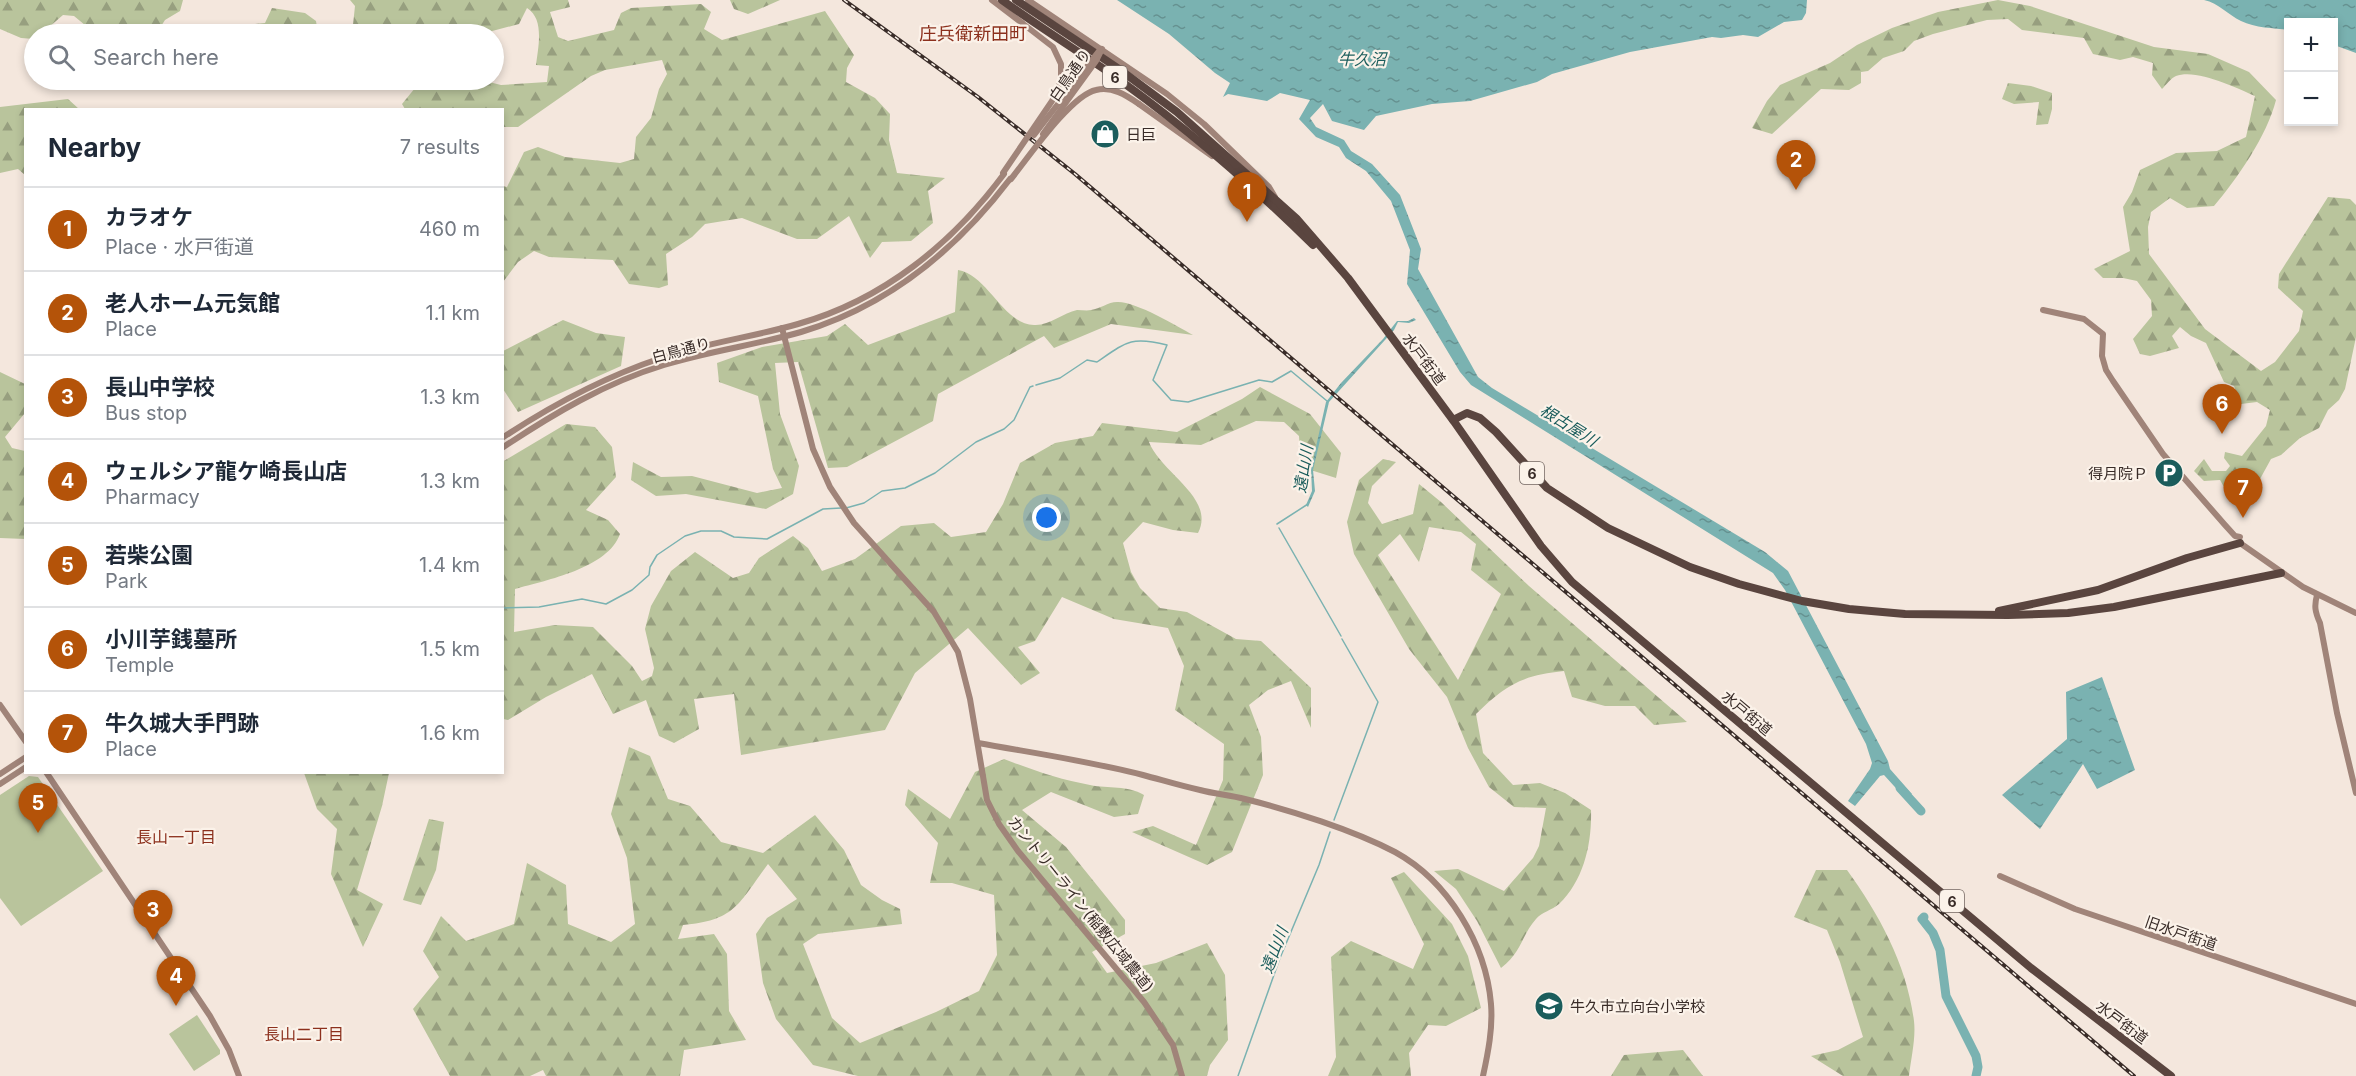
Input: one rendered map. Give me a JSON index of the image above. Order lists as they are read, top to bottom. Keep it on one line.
{"streets":{"highway":["6","水戸街道"],"street":["白鳥通り","カントリーライン(稲敷広域農道)","旧水戸街道"]},"crossings":[["白鳥通り","カントリーライン(稲敷広域農道)"],["6","水戸街道"]],"districts":["庄兵衛新田町","長山一丁目","長山二丁目"],"water":["牛久沼","根古屋川","遠山川"],"places":{"shop":["日巨"],"parking":["得月院Ｐ"],"school or university":["牛久市立向台小学校"]},"page":{"map_buttons":["+","−"],"search":"Search here","heading":["Nearby","7 results"],"pins":["2","1","6","7","5","3","4"],"list":[{"mark":"1","name":"カラオケ","note":"Place · 水戸街道","value":"460 m"},{"mark":"2","name":"老人ホーム元気館","note":"Place","value":"1.1 km"},{"mark":"3","name":"長山中学校","note":"Bus stop","value":"1.3 km"},{"mark":"4","name":"ウェルシア龍ケ崎長山店","note":"Pharmacy","value":"1.3 km"},{"mark":"5","name":"若柴公園","note":"Park","value":"1.4 km"},{"mark":"6","name":"小川芋銭墓所","note":"Temple","value":"1.5 km"},{"mark":"7","name":"牛久城大手門跡","note":"Place","value":"1.6 km"}]}}
